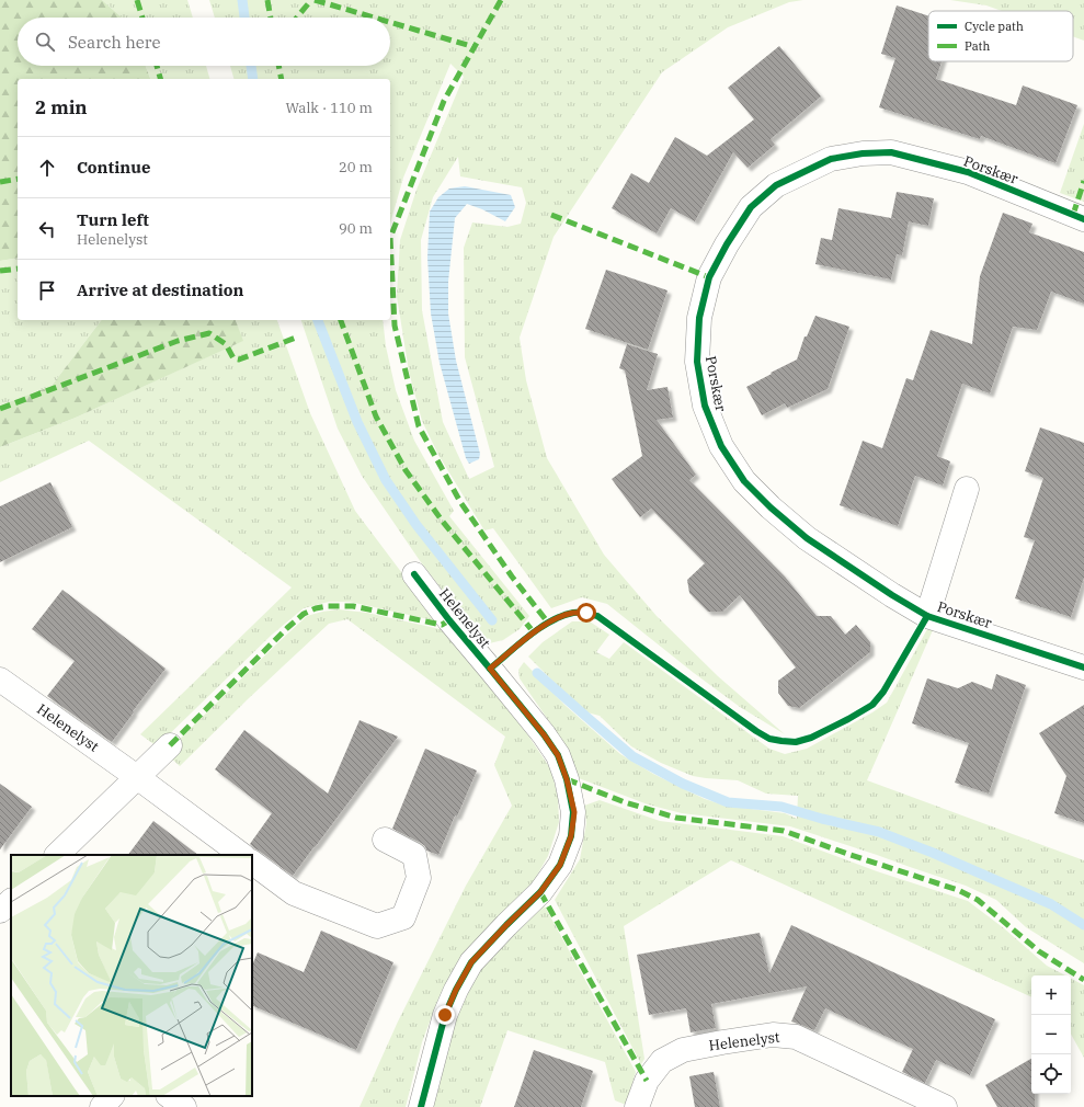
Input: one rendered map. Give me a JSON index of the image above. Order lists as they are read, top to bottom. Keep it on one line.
{"streets":{"street":["Porskær","Helenelyst"]},"legend":["Cycle path","Path"],"page":{"search":"Search here","heading":["2 min","Walk · 110 m"],"list":[["Continue","20 m"],["Turn left","Helenelyst","90 m"],"Arrive at destination"],"map_buttons":["+","−"]}}
